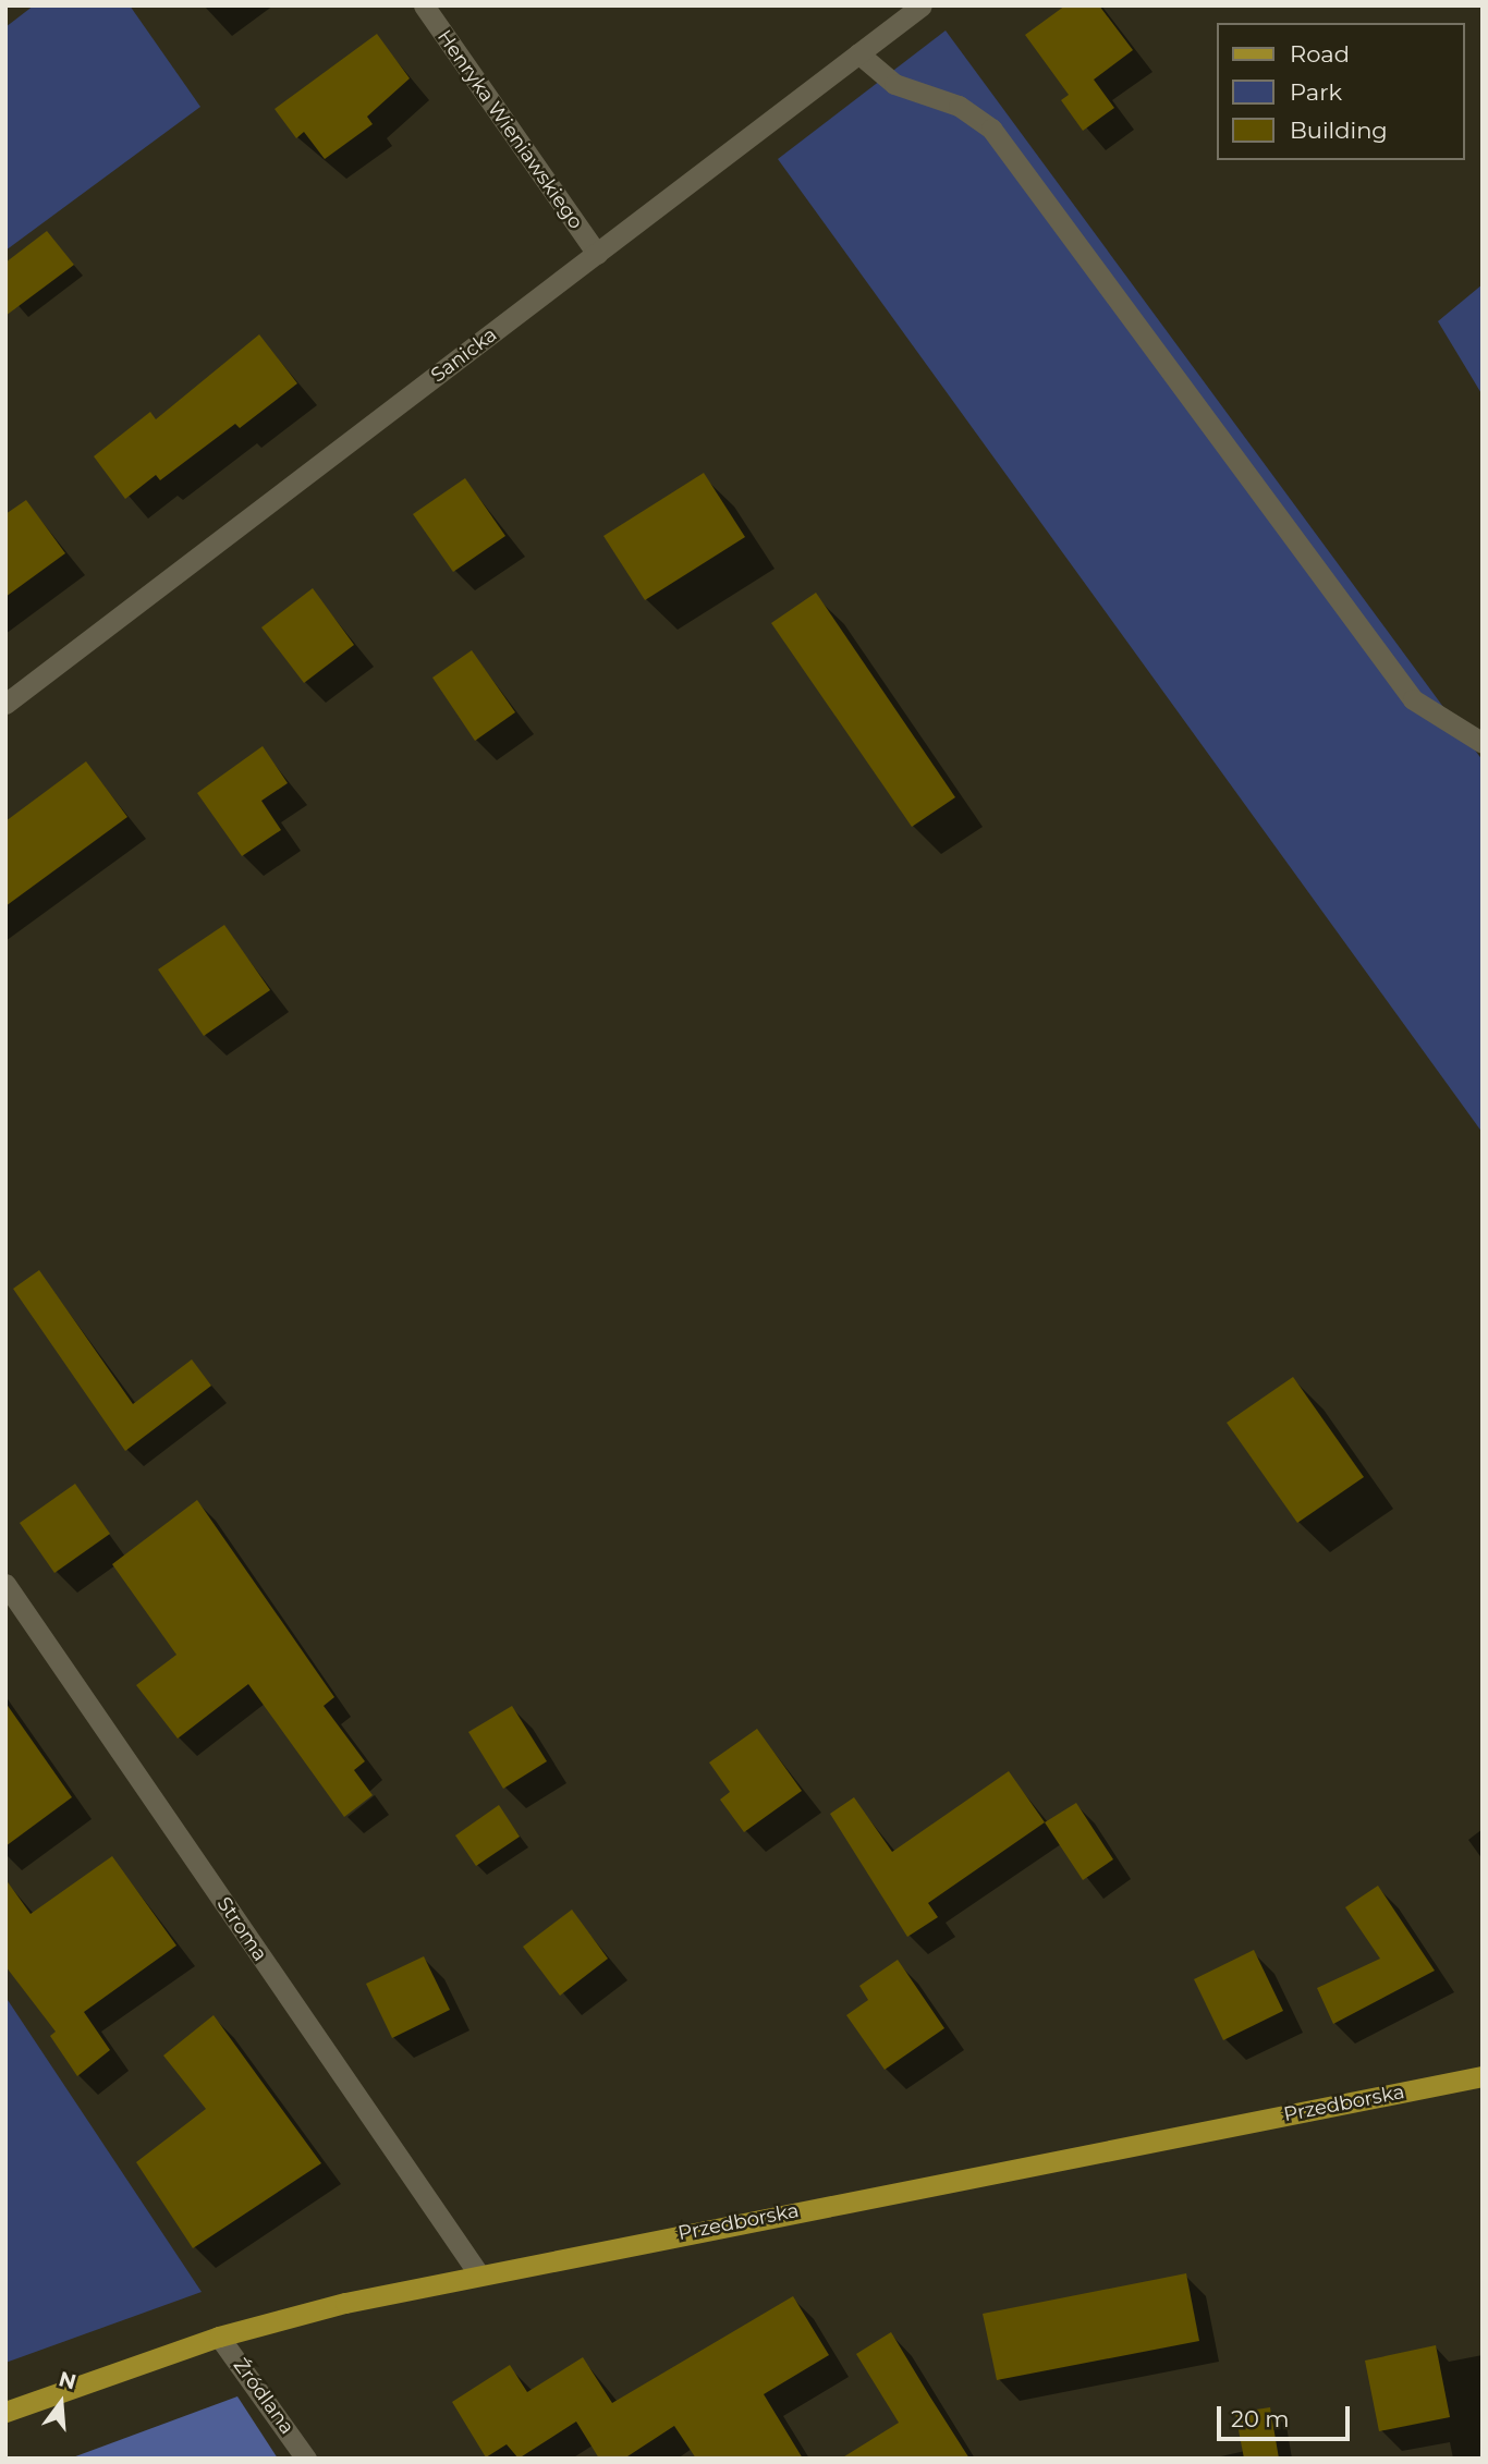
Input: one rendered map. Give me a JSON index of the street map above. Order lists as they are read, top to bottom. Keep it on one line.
{"streets":{"main road":["Przedborska"],"street":["Henryka Wieniawskiego","Sanicka","Stroma","Źródlana"]},"crossings":[["Henryka Wieniawskiego","Sanicka"],["Stroma","Przedborska"],["Przedborska","Źródlana"]],"legend":["Road","Park","Building"],"scale_bar":"20 m","north":"top"}
